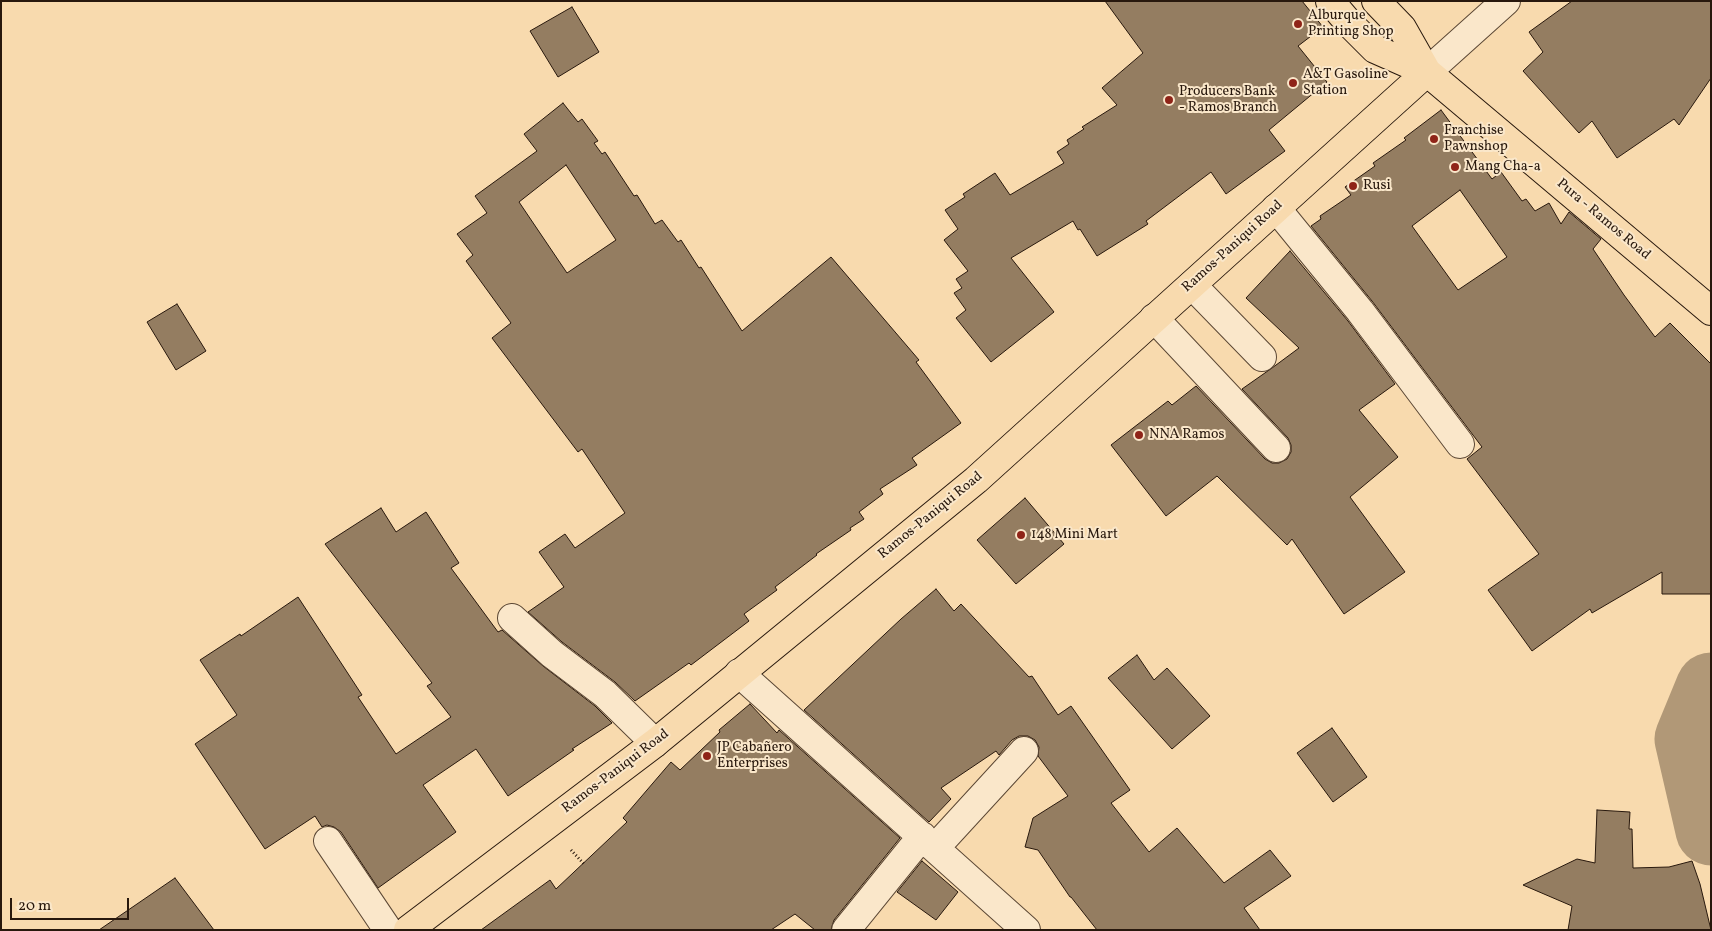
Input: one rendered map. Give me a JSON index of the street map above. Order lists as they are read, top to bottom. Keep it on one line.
{"streets":{"main road":["Pura - Ramos Road","Ramos-Paniqui Road"]},"crossings":[["Pura - Ramos Road","Ramos-Paniqui Road"]],"places":["Alburque Printing Shop","A&T Gasoline Station","Producers Bank - Ramos Branch","Franchise Pawnshop","Mang Cha-a","Rusi","NNA Ramos","148 Mini Mart","JP Cabañero Enterprises"],"scale_bar":"20 m"}
